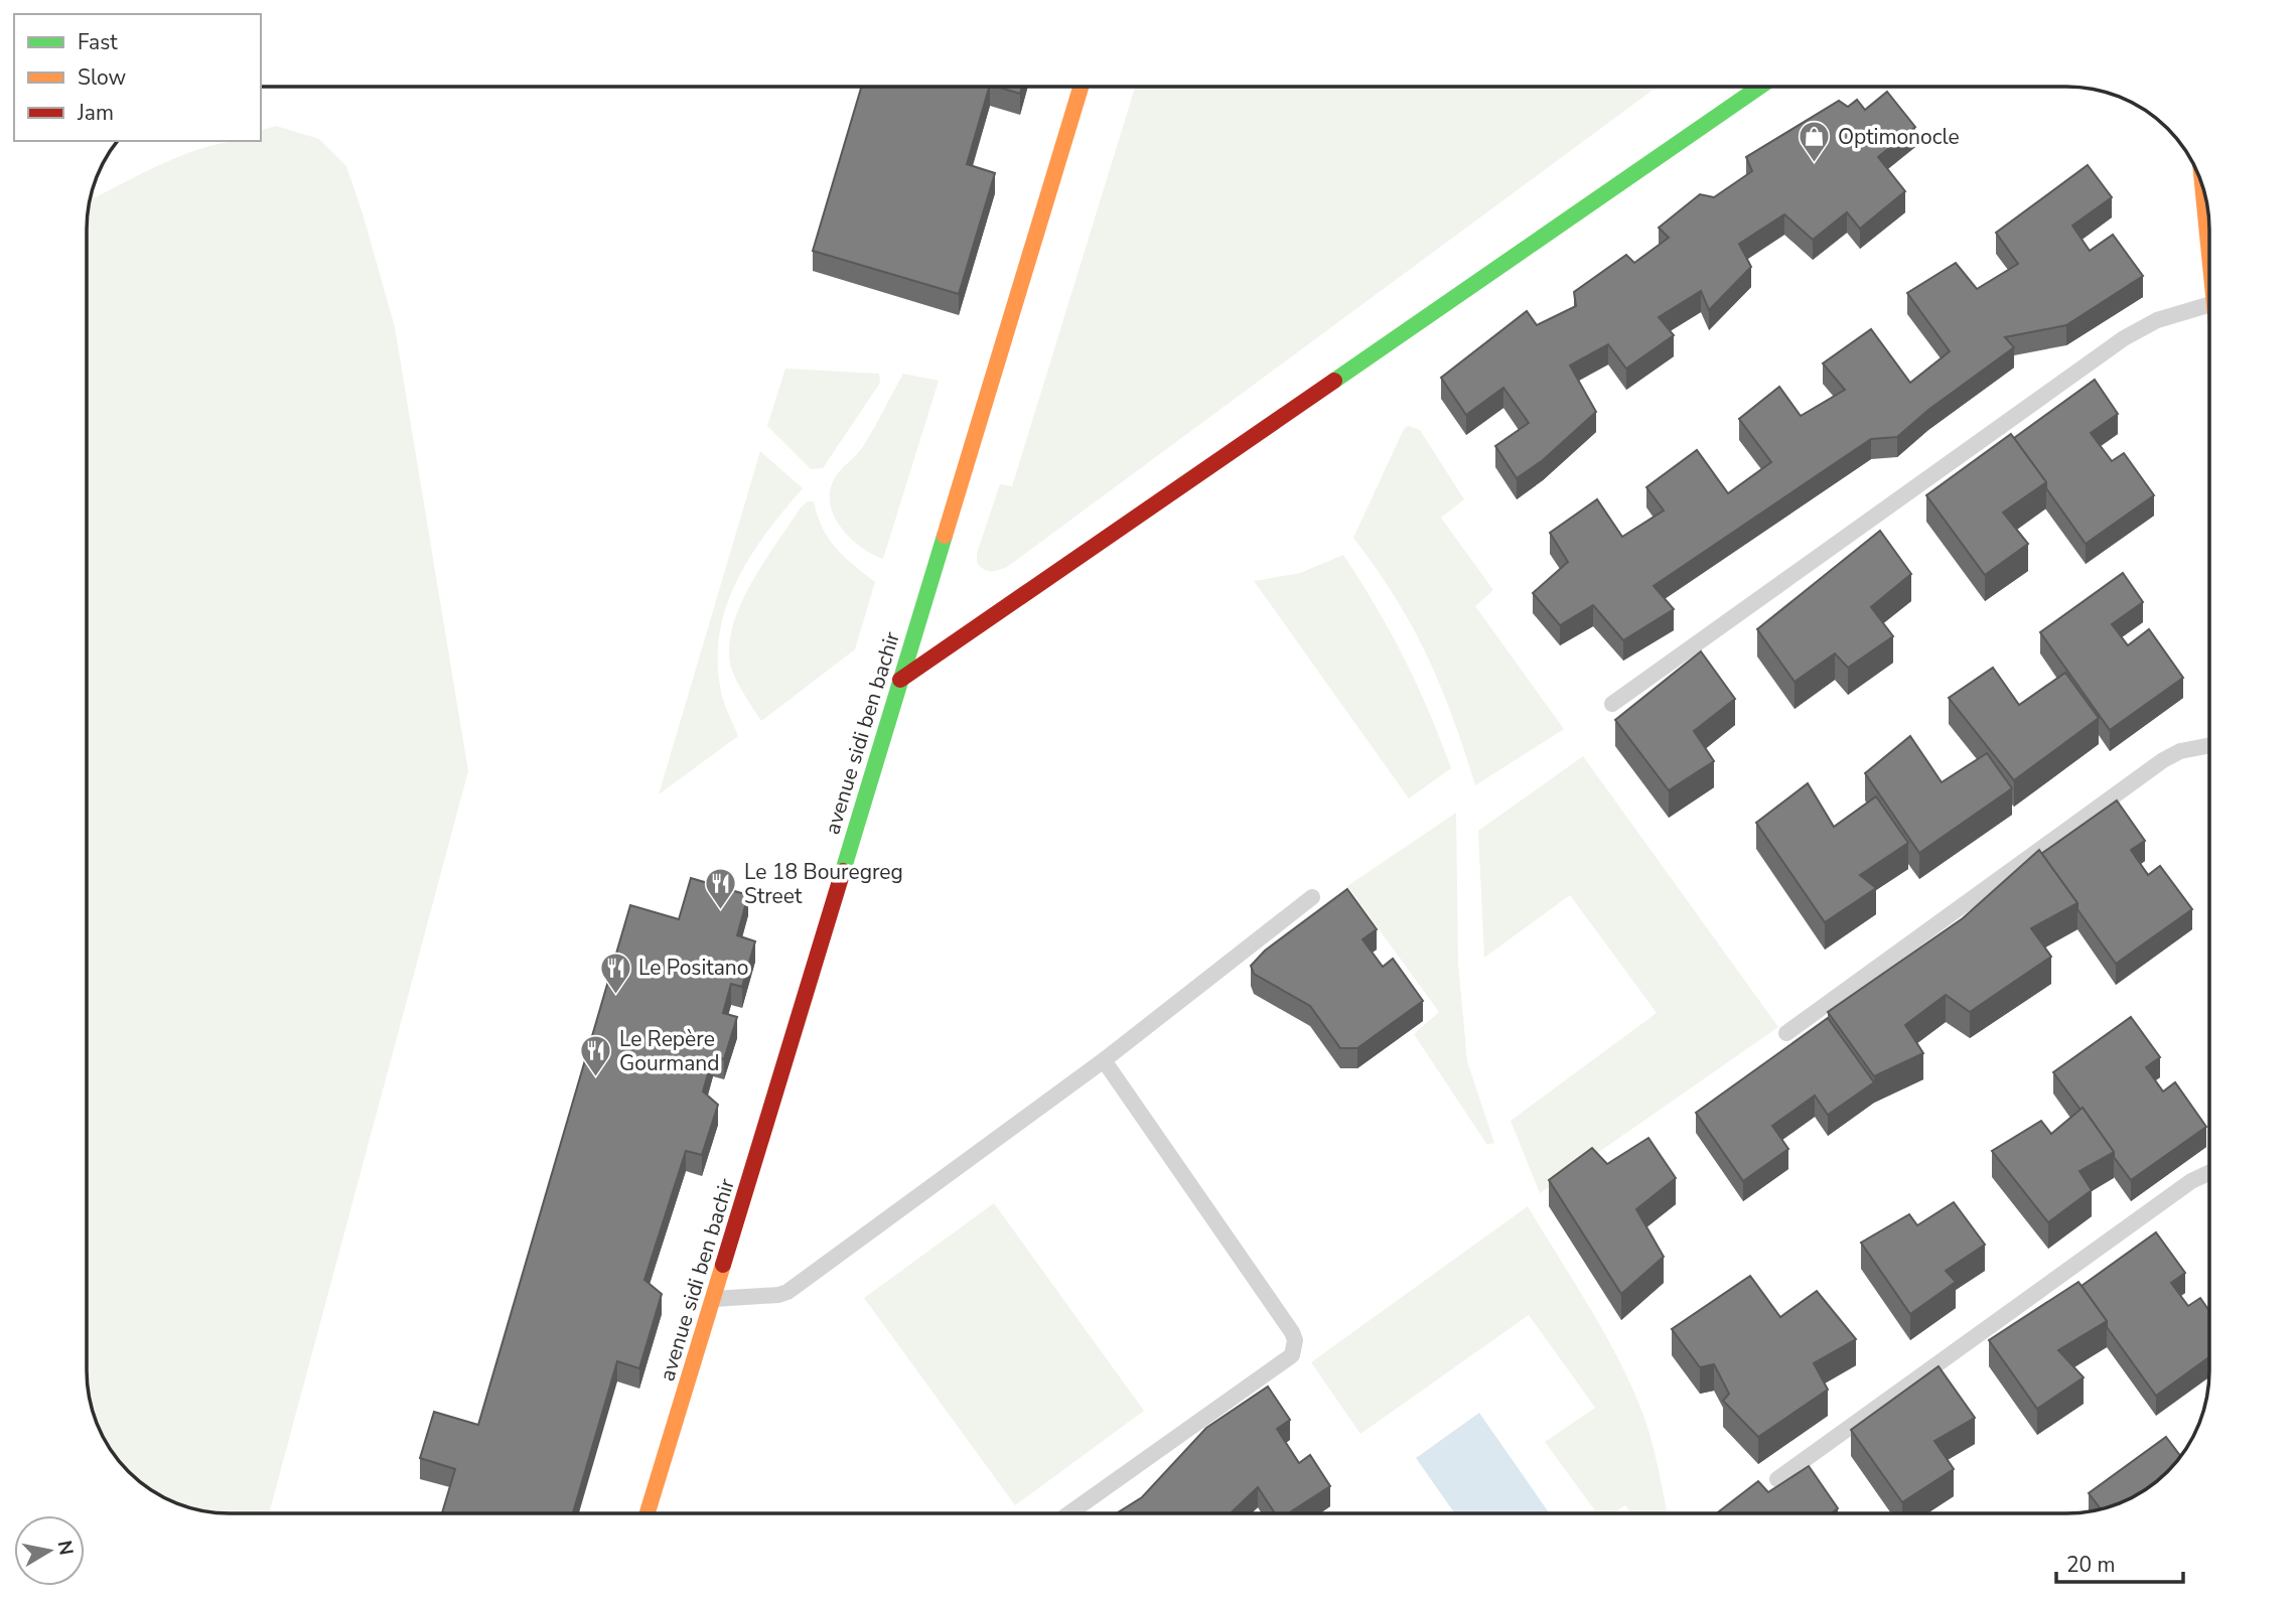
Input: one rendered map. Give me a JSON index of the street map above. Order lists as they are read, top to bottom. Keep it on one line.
{"streets":{"street":["avenue sidi ben bachir"]},"places":{"shop":["Optimonocle"],"restaurant":["Le 18 Bouregreg Street","Le Positano","Le Repère Gourmand"]},"legend":["Fast","Slow","Jam"],"scale_bar":"20 m","north":"right"}
